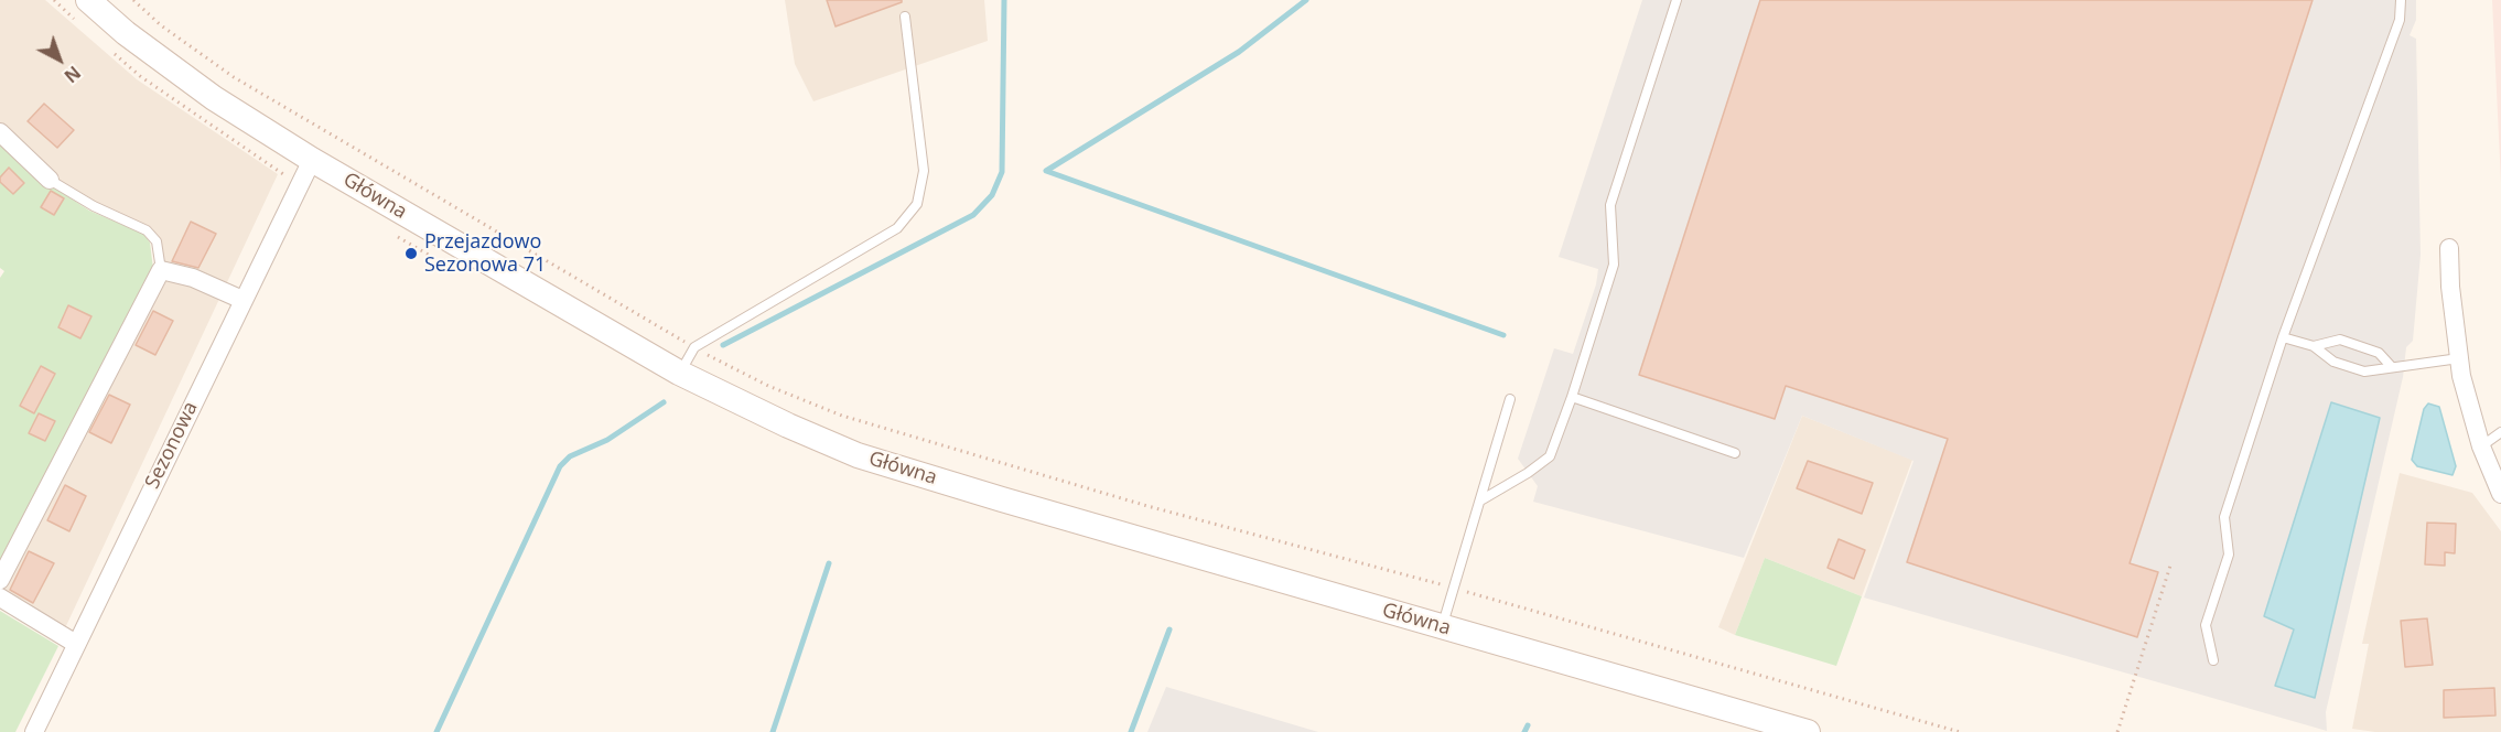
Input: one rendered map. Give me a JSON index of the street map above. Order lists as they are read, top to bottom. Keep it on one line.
{"streets":{"main road":["Główna"],"street":["Sezonowa"]},"crossings":[["Główna","Sezonowa"]],"places":["Przejazdowo Sezonowa 71"],"north":"bottom right"}
